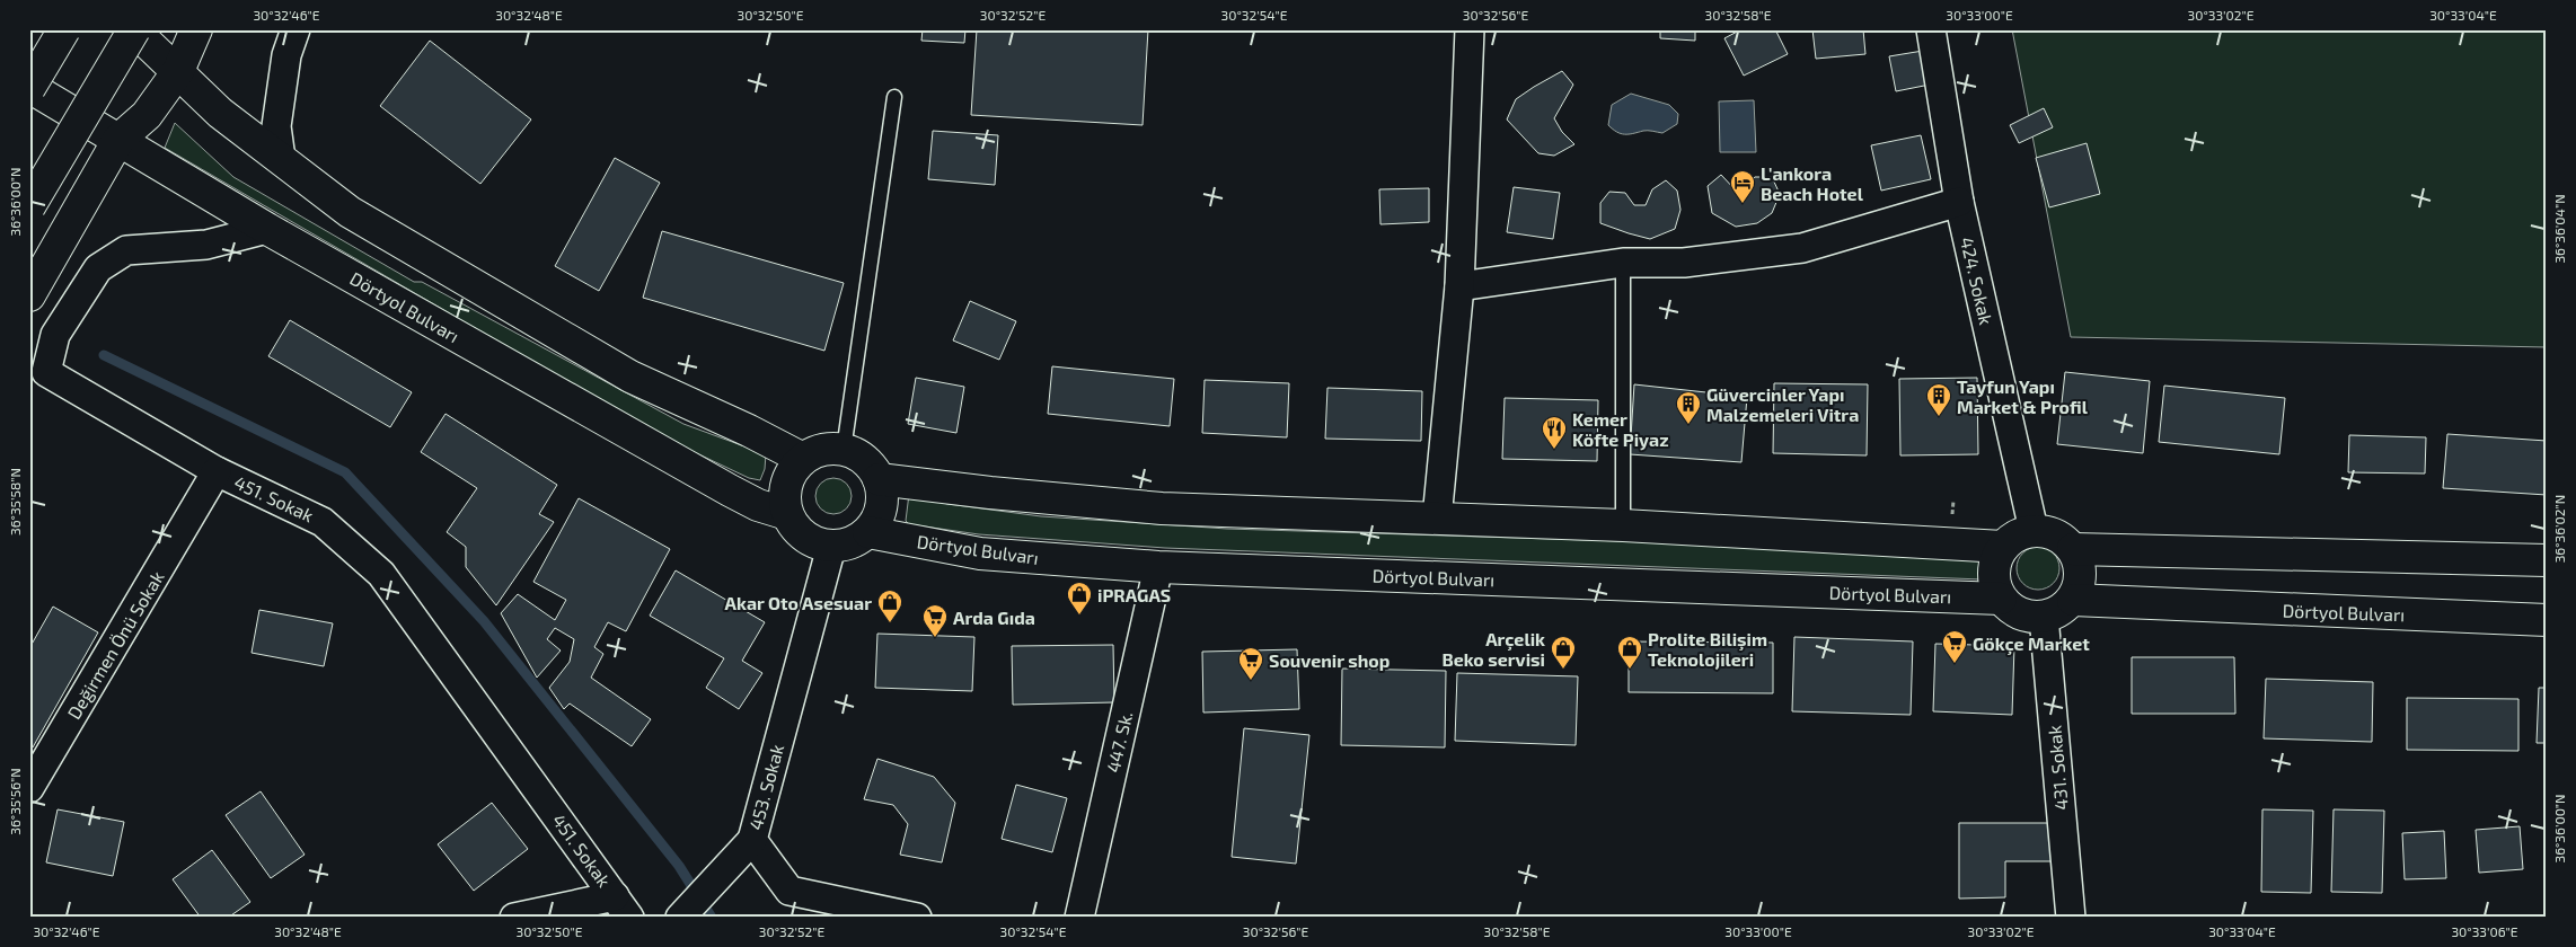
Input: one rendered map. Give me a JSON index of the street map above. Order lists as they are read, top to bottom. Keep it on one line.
{"streets":{"main road":["Dörtyol Bulvarı"],"street":["424. Sokak","451. Sokak","Değirmen Önü Sokak","447. Sk.","431. Sokak","453. Sokak"]},"crossings":[["424. Sokak","Dörtyol Bulvarı"],["424. Sokak","431. Sokak"],["Dörtyol Bulvarı","451. Sokak"],["Dörtyol Bulvarı","447. Sk."],["Dörtyol Bulvarı","431. Sokak"],["Dörtyol Bulvarı","453. Sokak"],["451. Sokak","Değirmen Önü Sokak"]],"places":{"hotel":["L'ankora Beach Hotel"],"building":["Tayfun Yapı Market & Profil","Güvercinler Yapı Malzemeleri Vitra"],"restaurant":["Kemer Köfte Piyaz"],"shop":["iPRAGAS","Akar Oto Asesuar","Arçelik Beko servisi","Prolite Bilişim Teknolojileri"],"supermarket":["Arda Gıda","Gökçe Market","Souvenir shop"]},"coordinates":["30°32'46\"E","30°32'48\"E","30°32'50\"E","30°32'52\"E","30°32'54\"E","30°32'56\"E","30°32'58\"E","30°33'00\"E","30°33'02\"E","30°33'04\"E","36°36'00\"N","36°36'04\"N","36°35'58\"N","36°36'02\"N","36°35'56\"N","30°33'06\"E"]}
